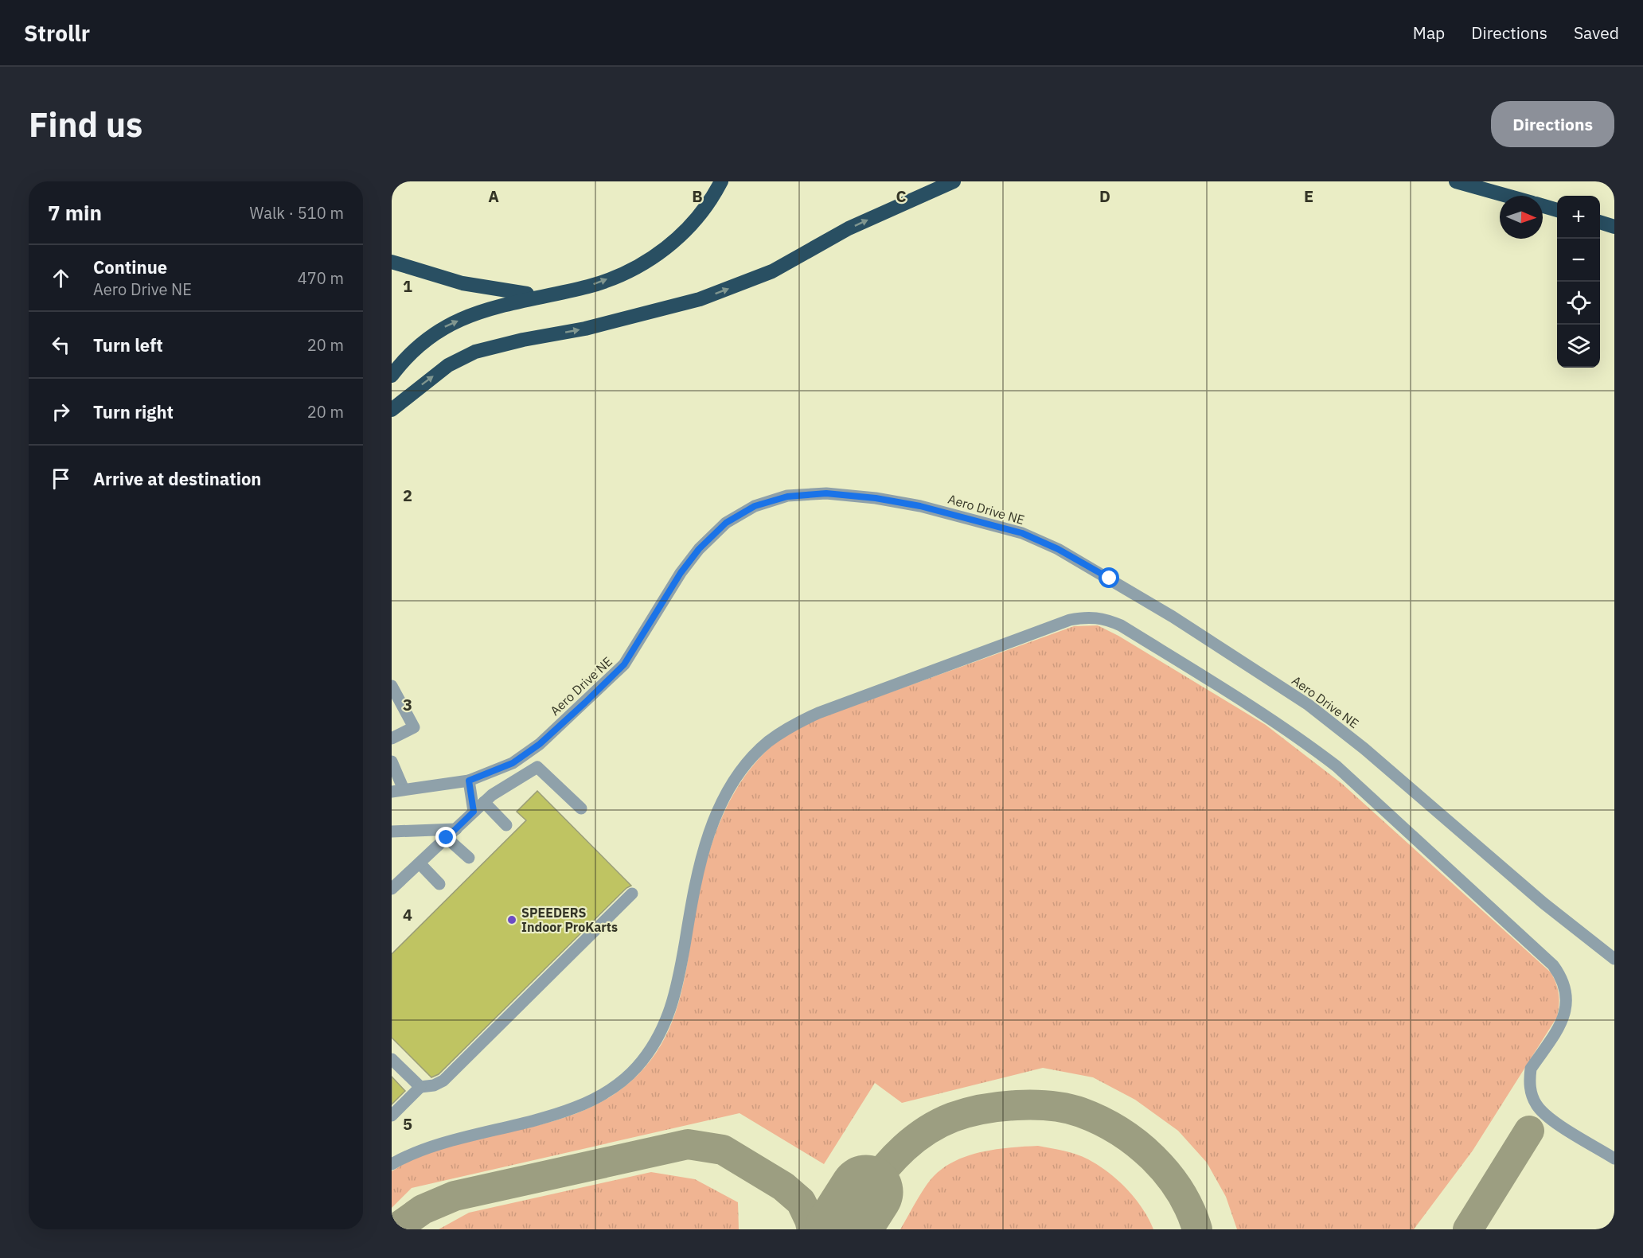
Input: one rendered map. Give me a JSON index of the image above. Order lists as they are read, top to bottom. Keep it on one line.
{"streets":{"street":["Aero Drive NE"]},"places":["SPEEDERS Indoor ProKarts"],"north":"right","page":{"header":"Strollr","nav":["Map","Directions","Saved"],"buttons":"Directions","title":"Find us","heading":["7 min","Walk · 510 m"],"map_buttons":["+","−"],"list":[["Continue","Aero Drive NE","470 m"],["Turn left","20 m"],["Turn right","20 m"],"Arrive at destination"]},"grid":{"columns":["A","B","C","D","E"],"rows":["1","2","3","4","5"]}}
